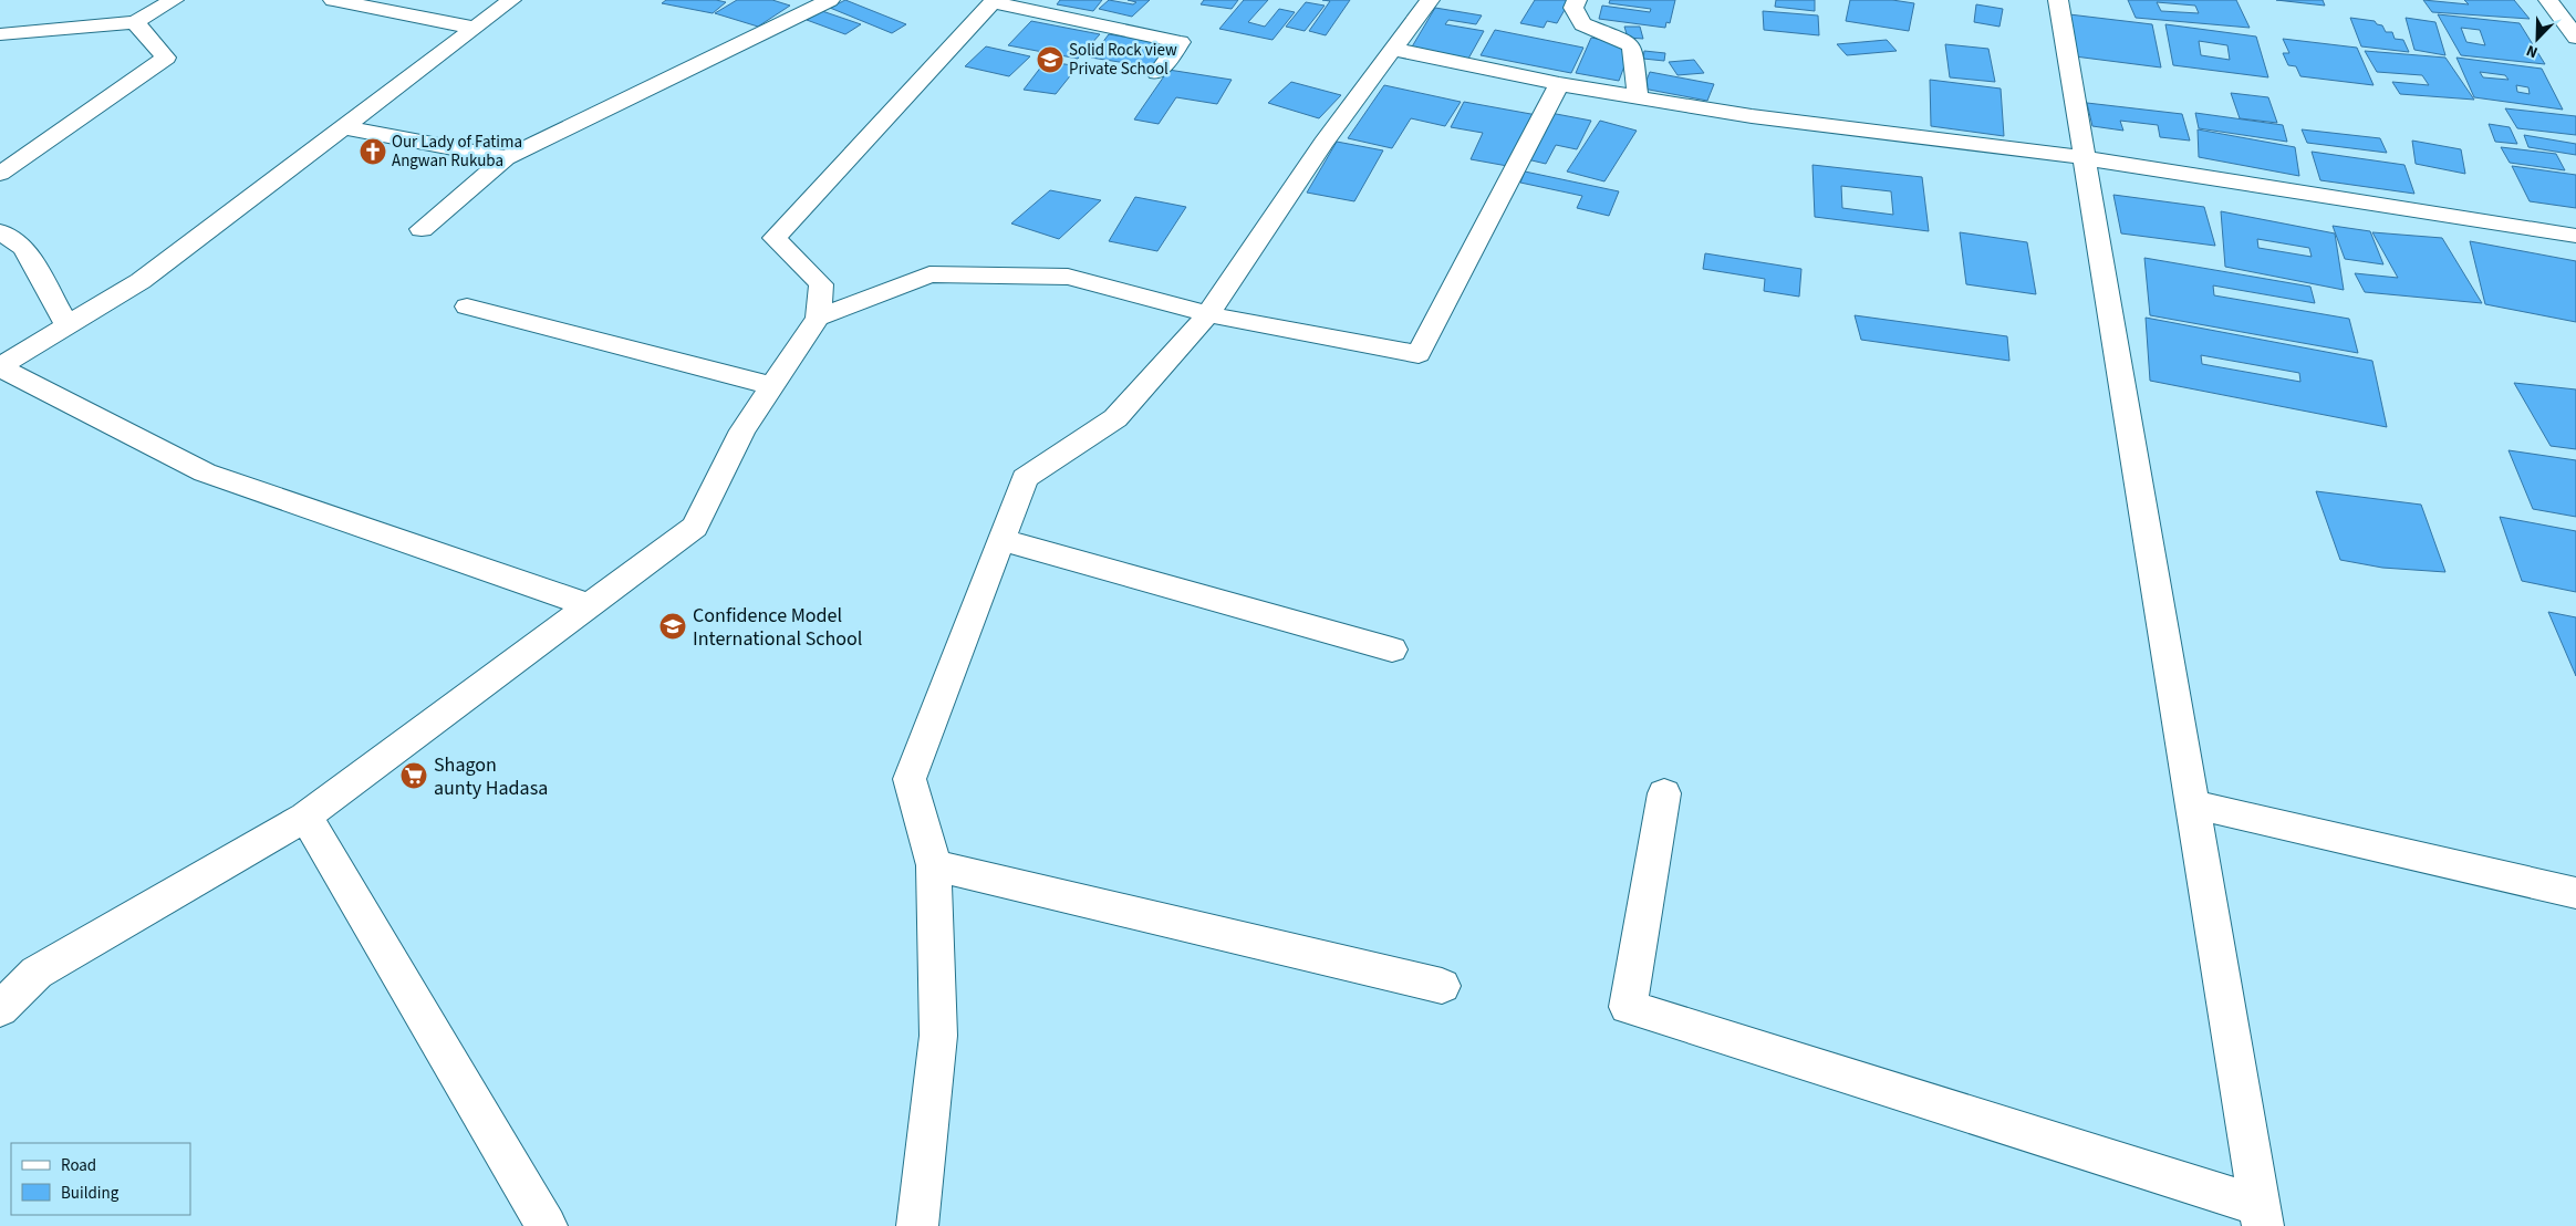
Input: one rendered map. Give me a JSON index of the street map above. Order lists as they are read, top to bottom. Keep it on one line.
{"places":{"school or university":["Solid Rock view Private School","Confidence Model International School"],"church":["Our Lady of Fatima Angwan Rukuba"],"supermarket":["Shagon aunty Hadasa"]},"legend":["Road","Building"],"north":"bottom left"}
